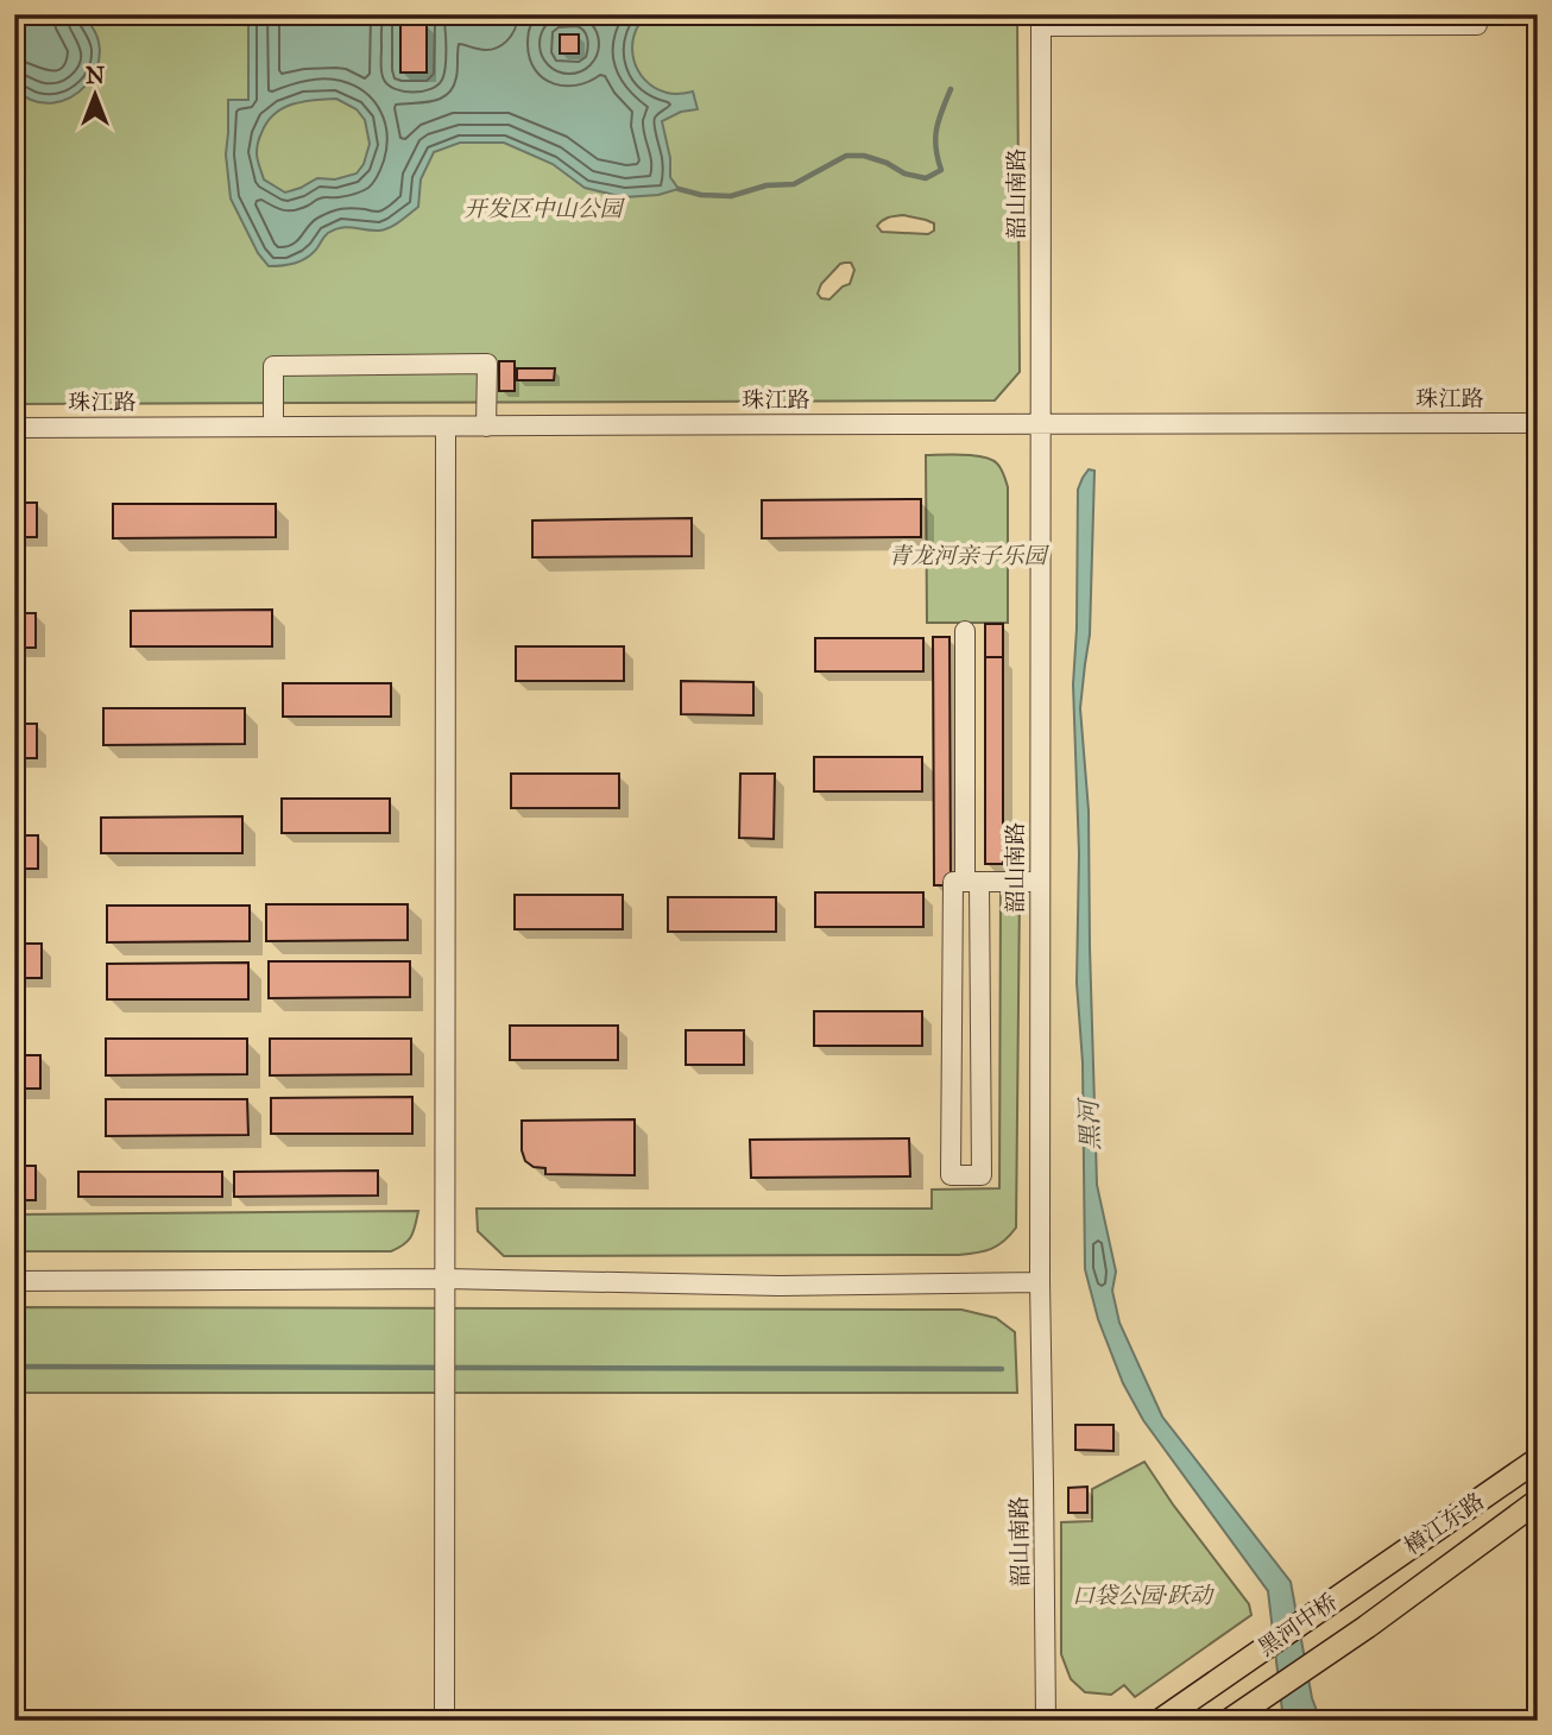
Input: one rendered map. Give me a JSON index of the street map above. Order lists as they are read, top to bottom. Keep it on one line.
{"streets":{"main road":["樟江东路","黑河中桥"],"street":["韶山南路","珠江路"]},"crossings":[["韶山南路","珠江路"],["樟江东路","黑河中桥"]],"water":["黑河"],"parks":["开发区中山公园","青龙河亲子乐园","口袋公园·跃动"],"north":"top"}
